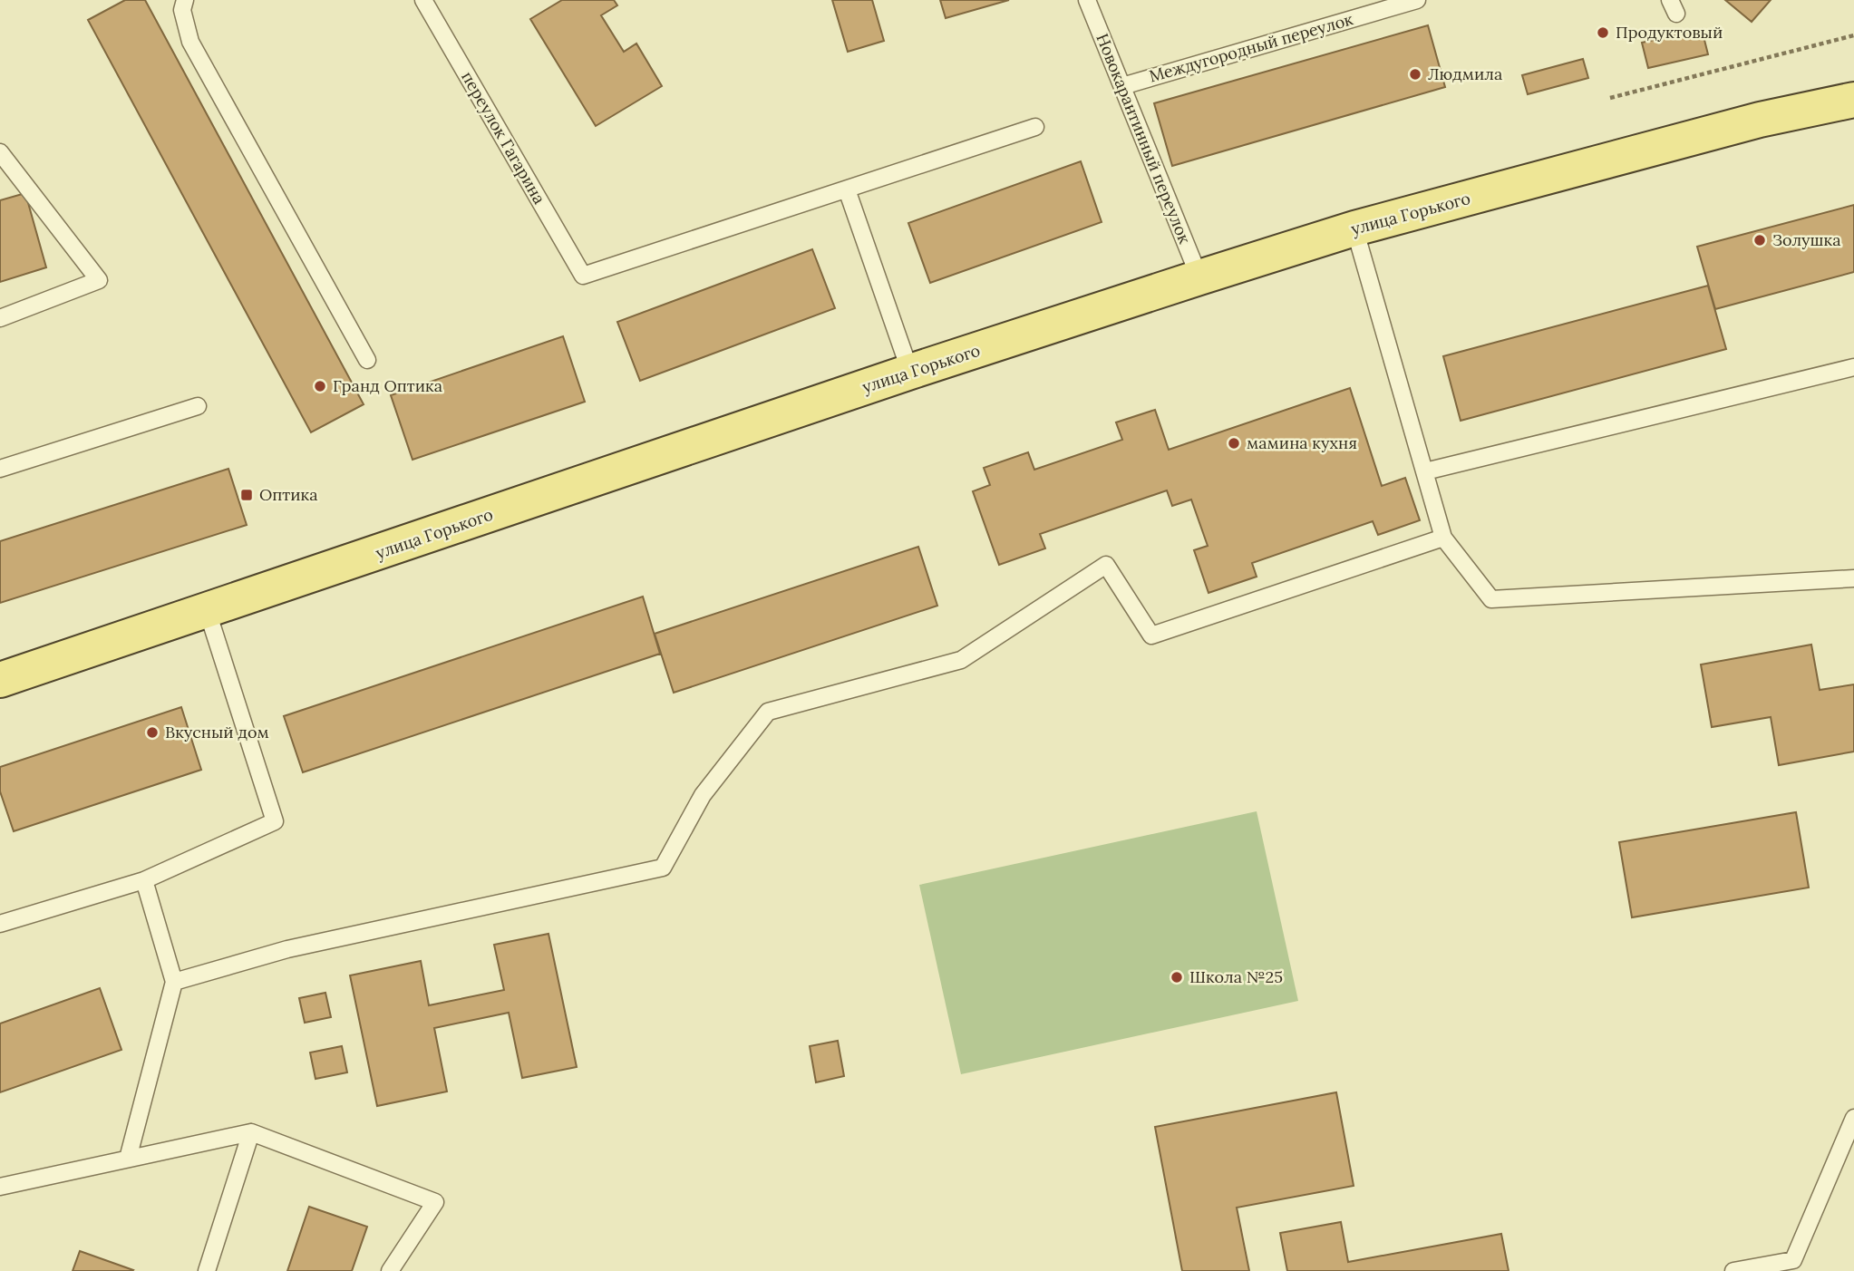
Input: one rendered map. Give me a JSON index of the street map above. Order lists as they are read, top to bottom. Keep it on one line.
{"streets":{"main road":["улица Горького"],"lane":["Междугородный переулок","переулок Гагарина","Новокарантинный переулок"]},"crossings":[["Междугородный переулок","Новокарантинный переулок"],["Новокарантинный переулок","улица Горького"]],"places":{"other":["Продуктовый","Людмила","Золушка","Гранд Оптика","мамина кухня","Вкусный дом","Школа №25"],"transit":["Оптика"]}}
